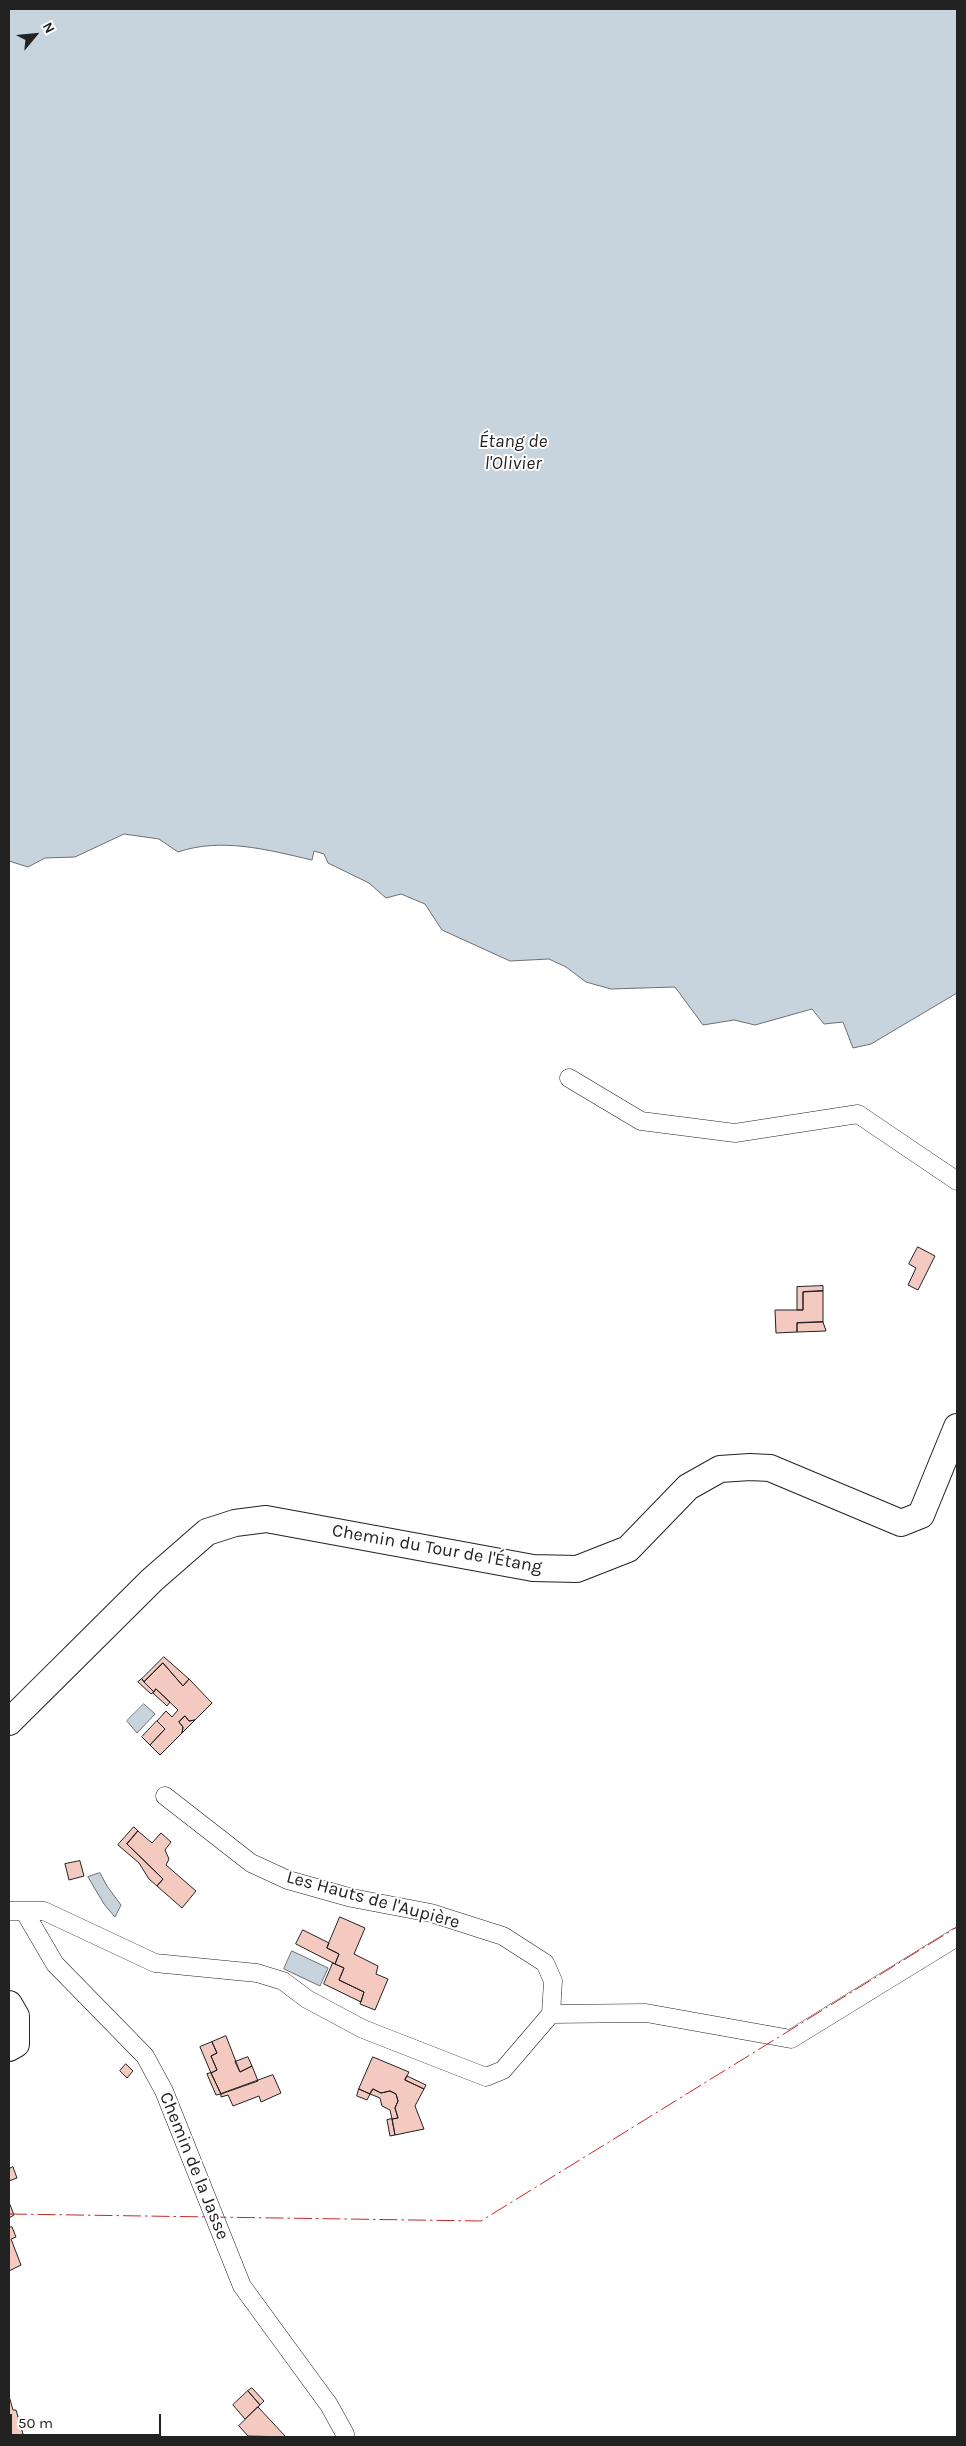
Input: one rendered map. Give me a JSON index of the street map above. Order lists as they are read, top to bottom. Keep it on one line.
{"streets":{"street":["Chemin du Tour de l'Étang","Les Hauts de l'Aupière","Chemin de la Jasse"]},"water":["Étang de l'Olivier"],"scale_bar":"50 m","north":"top right"}
